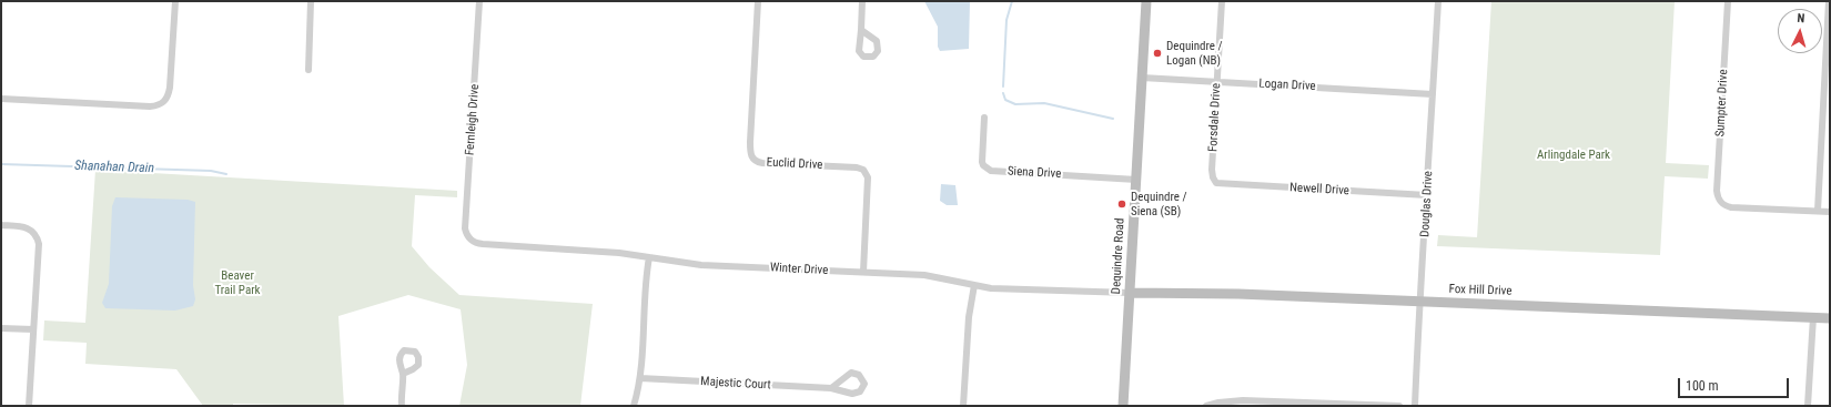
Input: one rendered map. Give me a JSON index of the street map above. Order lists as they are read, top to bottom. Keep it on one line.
{"streets":{"street":["Logan Drive","Sumpter Drive","Forsdale Drive","Fernleigh Drive","Euclid Drive","Siena Drive","Newell Drive","Douglas Drive","Dequindre Road","Winter Drive","Fox Hill Drive","Majestic Court"]},"crossings":[["Logan Drive","Forsdale Drive"],["Logan Drive","Douglas Drive"],["Logan Drive","Dequindre Road"],["Forsdale Drive","Newell Drive"],["Fernleigh Drive","Winter Drive"],["Euclid Drive","Winter Drive"],["Siena Drive","Dequindre Road"],["Newell Drive","Douglas Drive"],["Douglas Drive","Fox Hill Drive"],["Dequindre Road","Winter Drive"],["Dequindre Road","Fox Hill Drive"],["Winter Drive","Fox Hill Drive"]],"water":["Shanahan Drain"],"parks":["Arlingdale Park","Beaver Trail Park"],"places":["Dequindre / Logan (NB)","Dequindre / Siena (SB)"],"scale_bar":"100 m","north":"top"}
